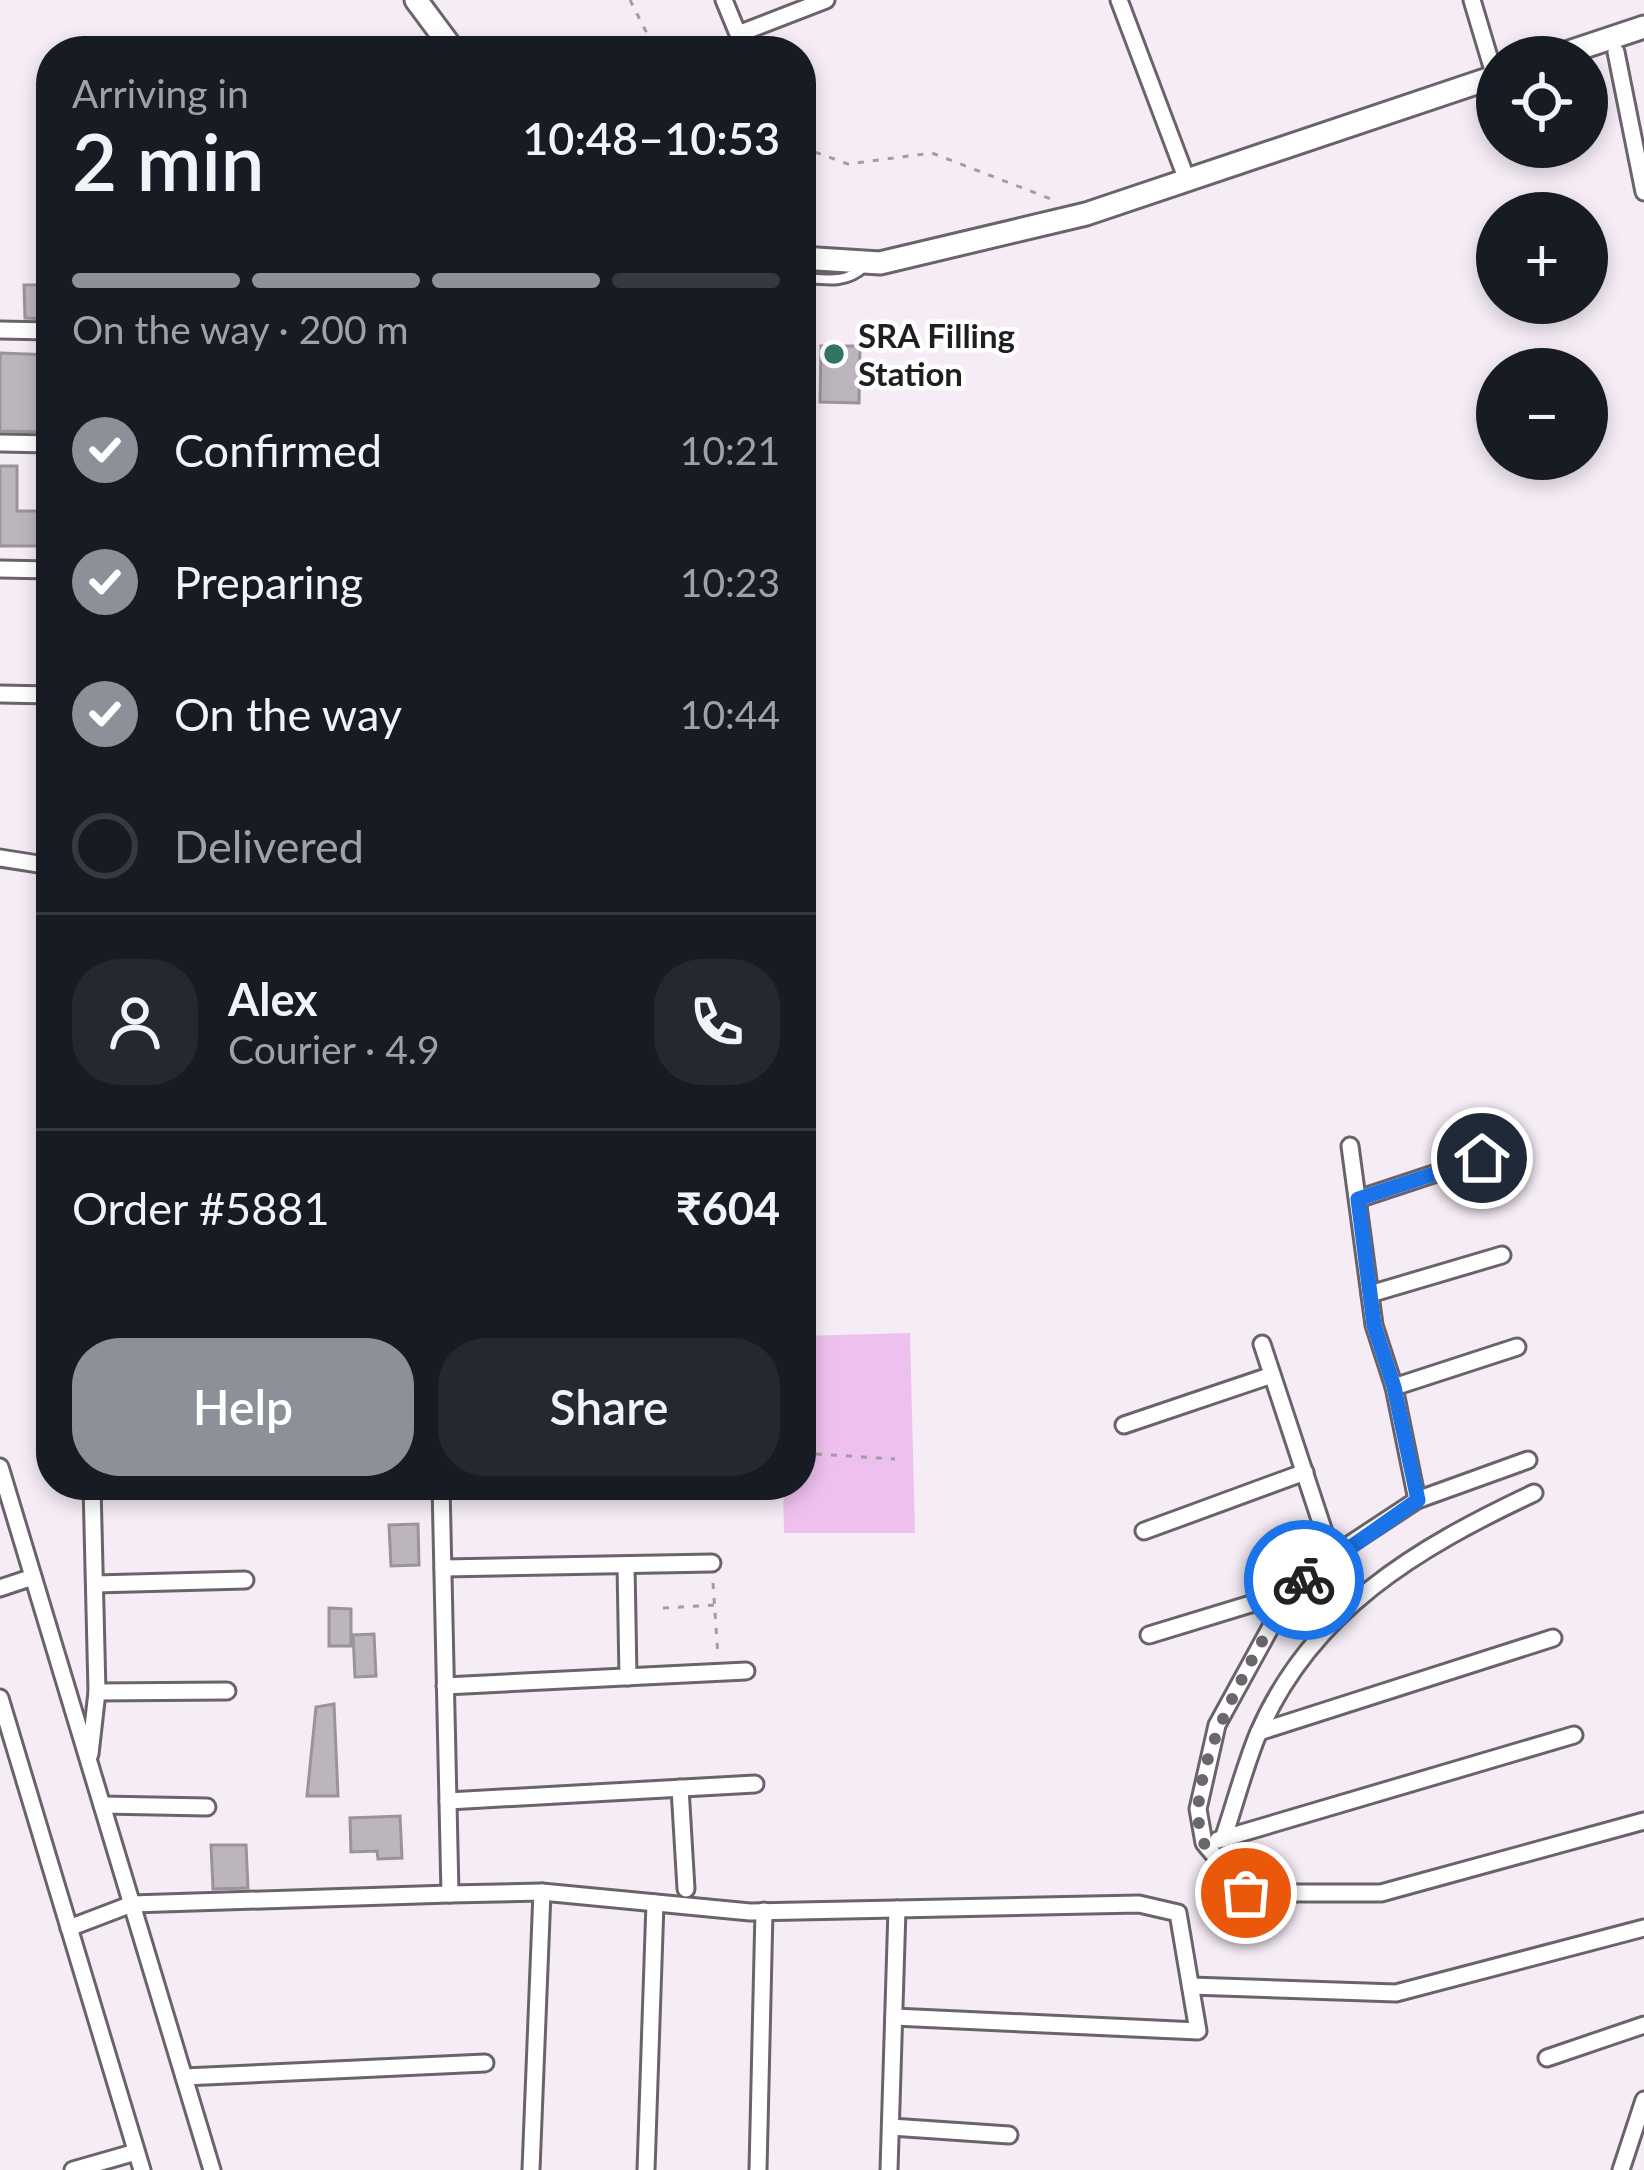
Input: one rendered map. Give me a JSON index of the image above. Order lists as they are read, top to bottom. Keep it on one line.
{"places":["SRA Filling Station"],"page":{"map_buttons":["+","−"],"heading":["2 min","Arriving in","10:48–10:53"],"panel":["Alex","Courier · 4.9","Order #5881","₹604"],"bar":"On the way · 200 m","list":[["Confirmed","10:21"],["Preparing","10:23"],["On the way","10:44"],"Delivered"],"buttons":["Help","Share"]}}
